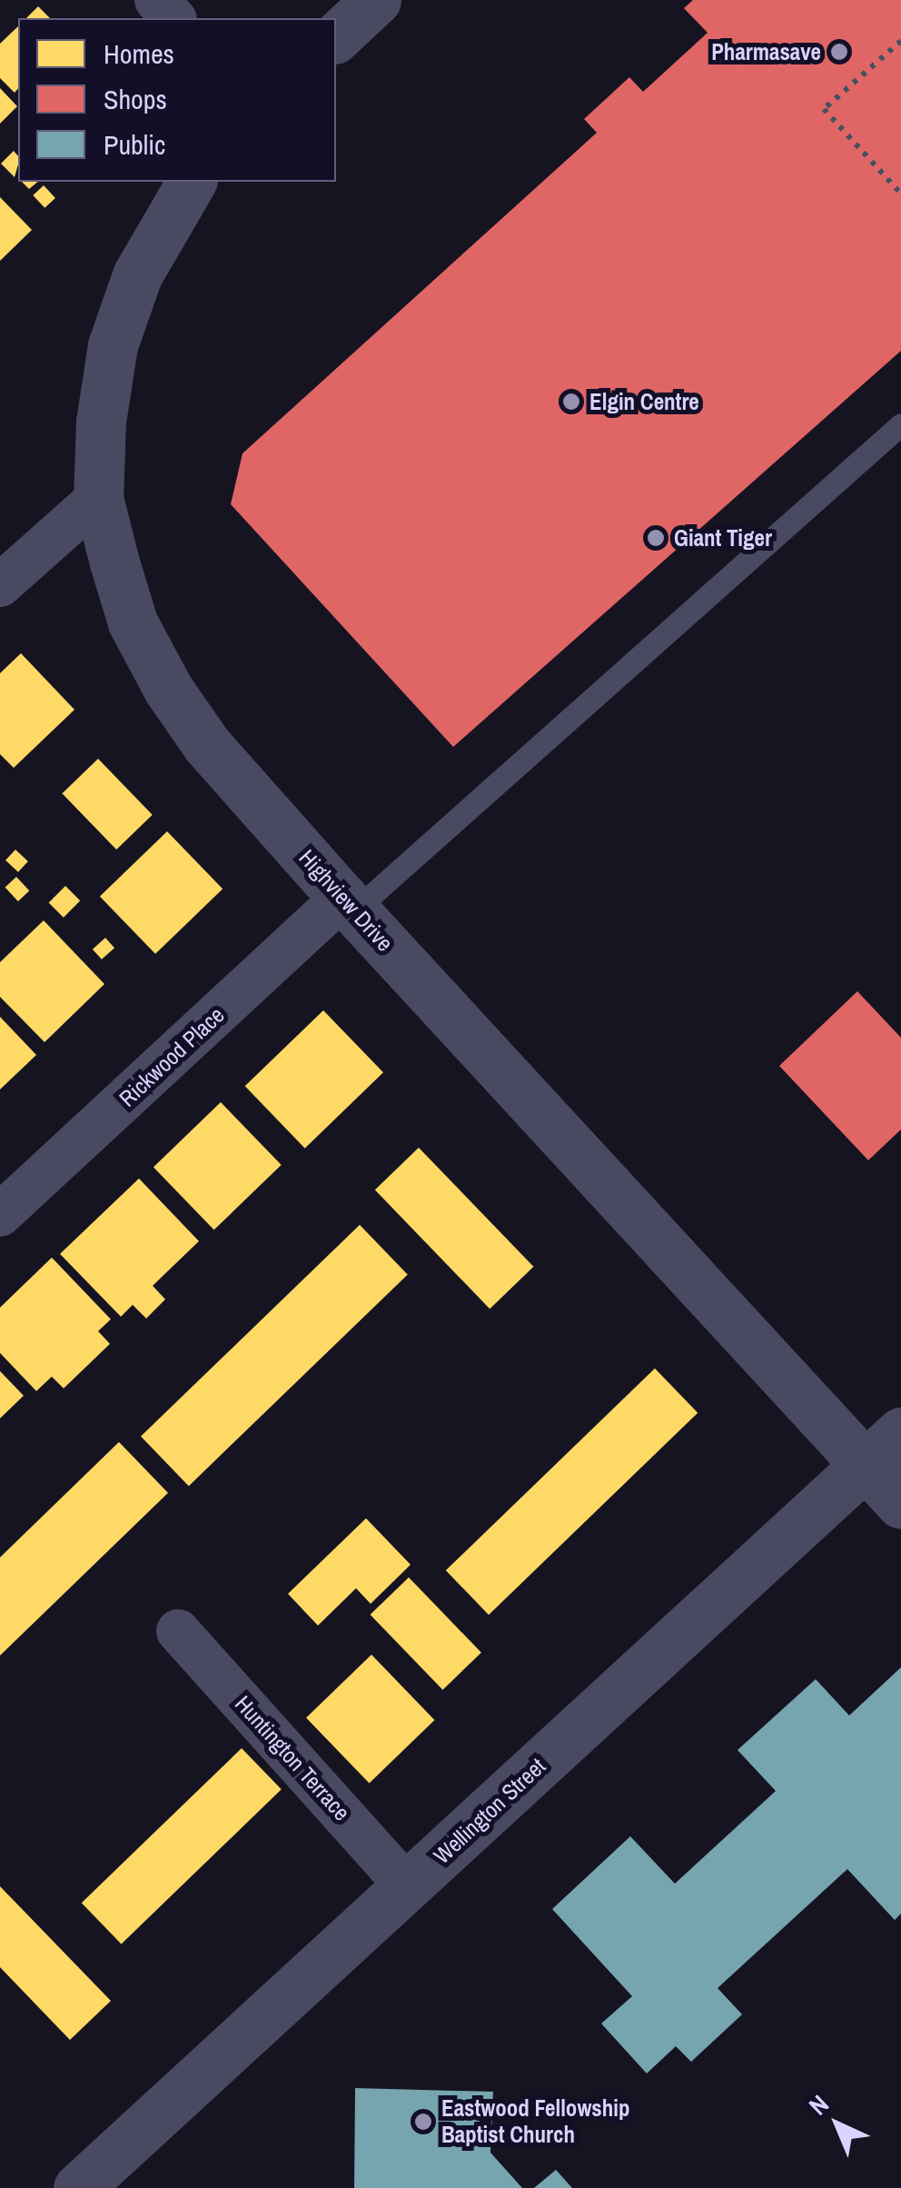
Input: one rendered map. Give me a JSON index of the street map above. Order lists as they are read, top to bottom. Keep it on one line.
{"streets":{"street":["Highview Drive","Rickwood Place","Huntington Terrace","Wellington Street"]},"crossings":[["Highview Drive","Rickwood Place"],["Highview Drive","Wellington Street"],["Huntington Terrace","Wellington Street"]],"places":["Pharmasave","Elgin Centre","Giant Tiger","Eastwood Fellowship Baptist Church"],"legend":["Homes","Shops","Public"],"north":"top left"}
